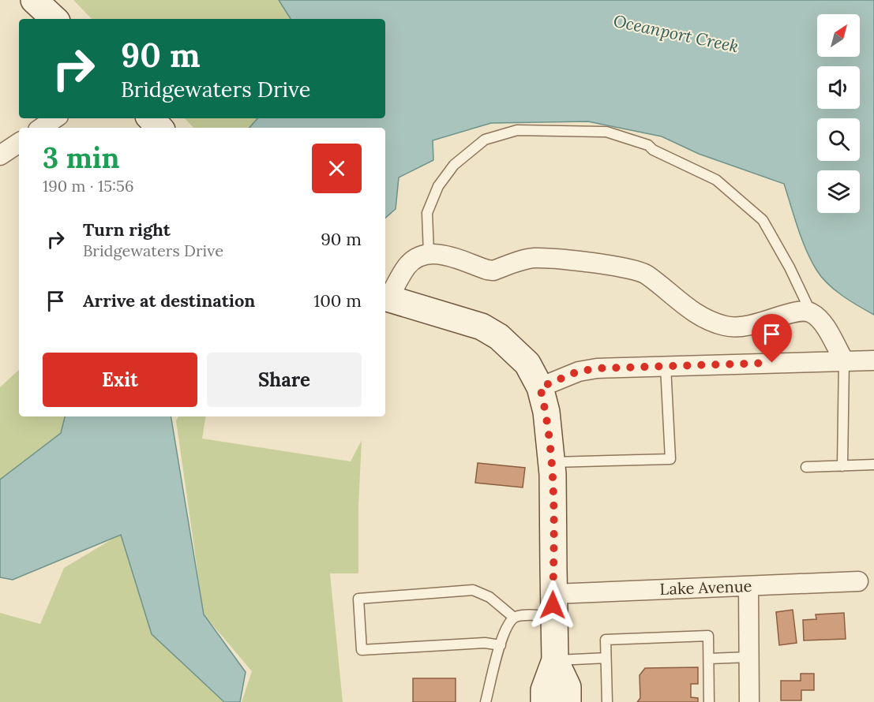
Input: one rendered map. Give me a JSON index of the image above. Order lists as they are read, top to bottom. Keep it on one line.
{"streets":{"street":["Lake Avenue"]},"water":["Oceanport Creek"],"north":"top right","page":{"turn":["90 m","Bridgewaters Drive"],"heading":["3 min","190 m · 15:56"],"list":[{"name":"Turn right","note":"Bridgewaters Drive","value":"90 m"},{"name":"Arrive at destination","value":"100 m"}],"buttons":["Exit","Share"]}}
